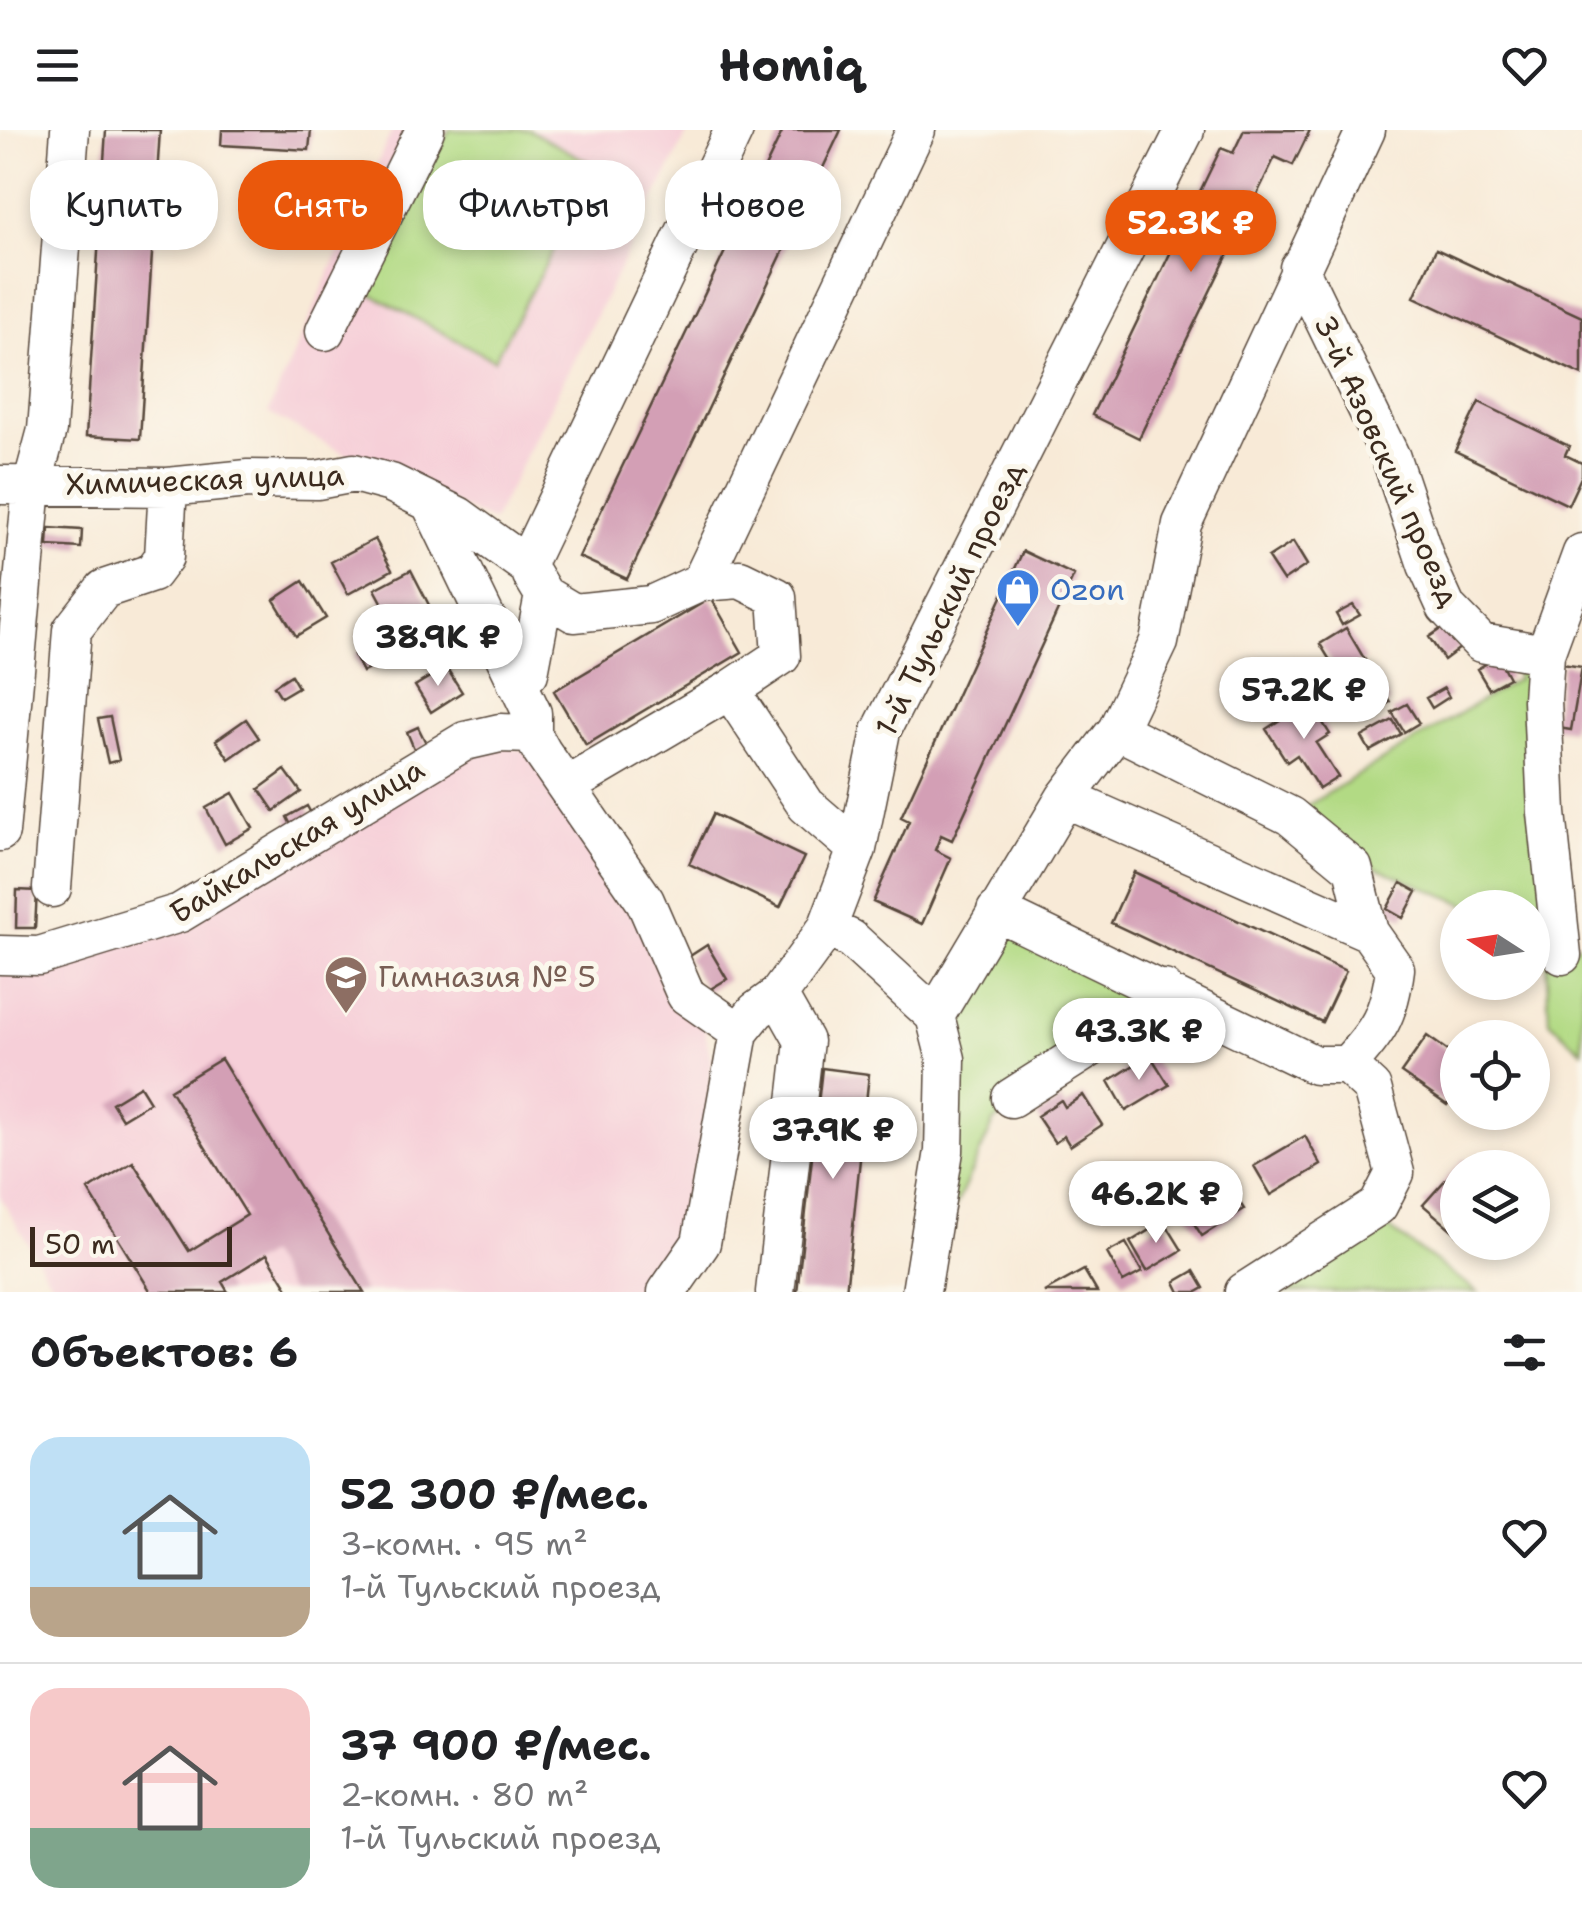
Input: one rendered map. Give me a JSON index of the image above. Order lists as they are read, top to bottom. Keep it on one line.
{"streets":{"street":["3-й Азовский проезд","Химическая улица","1-й Тульский проезд","Байкальская улица"]},"places":{"shop":["Ozon"],"school or university":["Гимназия № 5"]},"scale_bar":"50 m","north":"left","page":{"header":"Homiq","chip":["Купить","Снять","Фильтры","Новое"],"price":["52.3K ₽","38.9K ₽","57.2K ₽","43.3K ₽","37.9K ₽","46.2K ₽"],"scale":"50 m","heading":"Объектов: 6","list":[{"name":"52 300 ₽/мес.","note":"3-комн. · 95 m² · 1-й Тульский проезд"},{"name":"37 900 ₽/мес.","note":"2-комн. · 80 m² · 1-й Тульский проезд"}]}}
